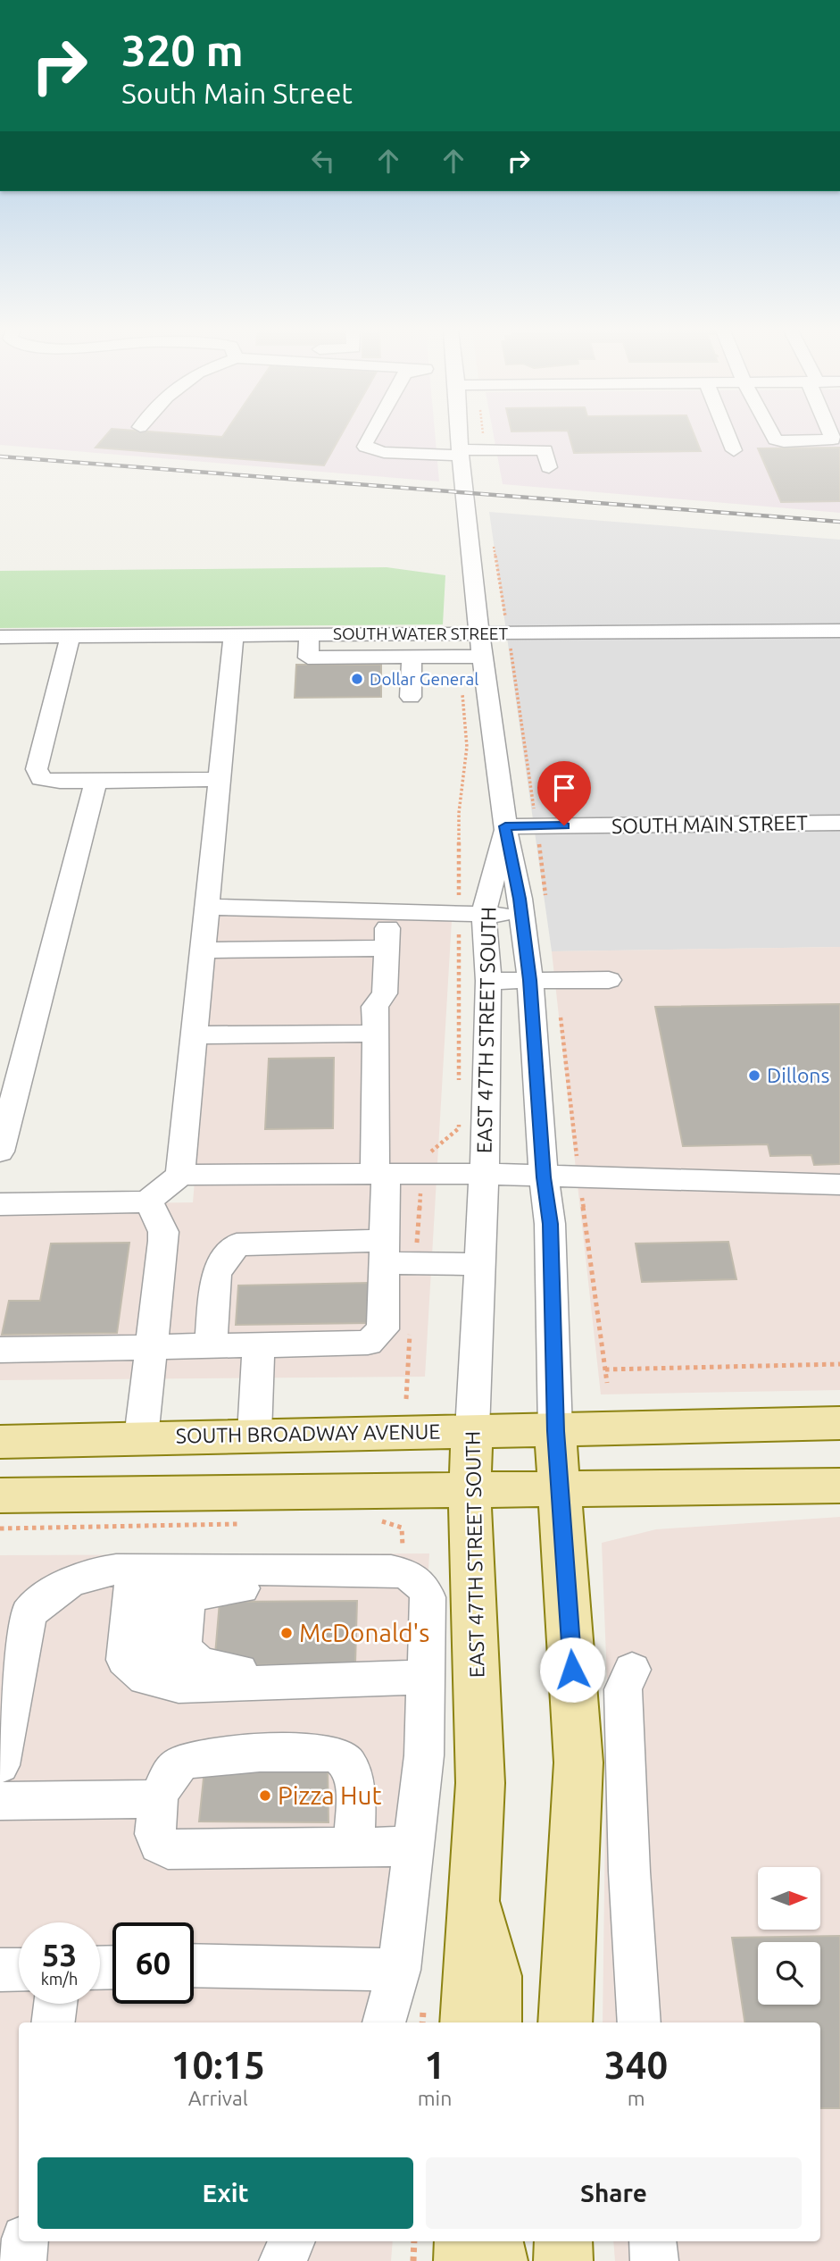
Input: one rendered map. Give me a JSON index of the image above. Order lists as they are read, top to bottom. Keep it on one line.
{"streets":{"main road":["EAST 47TH STREET SOUTH","SOUTH BROADWAY AVENUE"],"street":["SOUTH WATER STREET","SOUTH MAIN STREET"]},"crossings":[["SOUTH MAIN STREET","EAST 47TH STREET SOUTH"],["EAST 47TH STREET SOUTH","SOUTH BROADWAY AVENUE"]],"places":["Dollar General","Dillons","McDonald's","Pizza Hut"],"north":"right","page":{"turn":["320 m","South Main Street"],"speed":"53 km/h","limit":"60","eta":["10:15","Arrival","1","min","340","m"],"buttons":["Exit","Share"]}}
